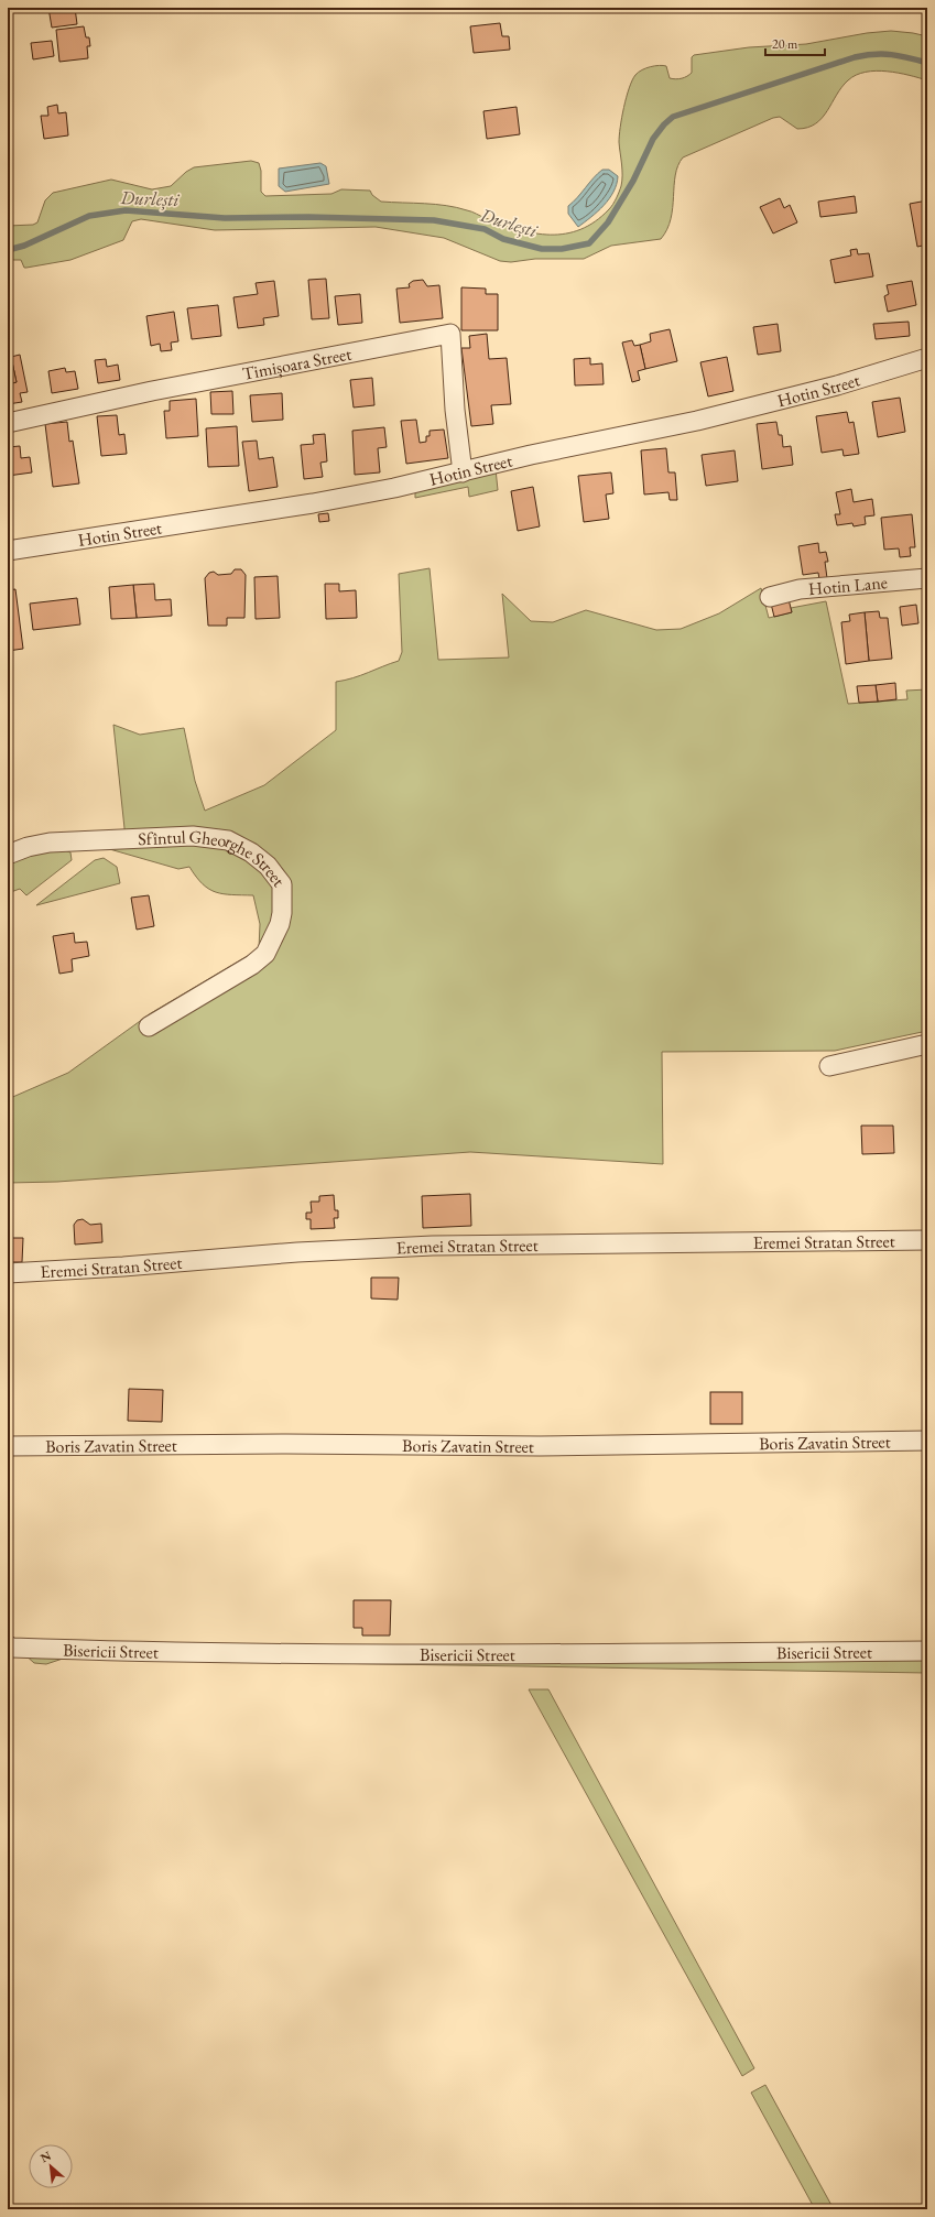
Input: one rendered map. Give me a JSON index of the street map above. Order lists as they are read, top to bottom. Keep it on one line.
{"streets":{"street":["Timișoara Street","Hotin Street","Hotin Lane","Sfîntul Gheorghe Street","Eremei Stratan Street","Boris Zavatin Street","Bisericii Street"]},"crossings":[["Timișoara Street","Hotin Street"]],"water":["Durlești"],"scale_bar":"20 m","north":"top left"}
